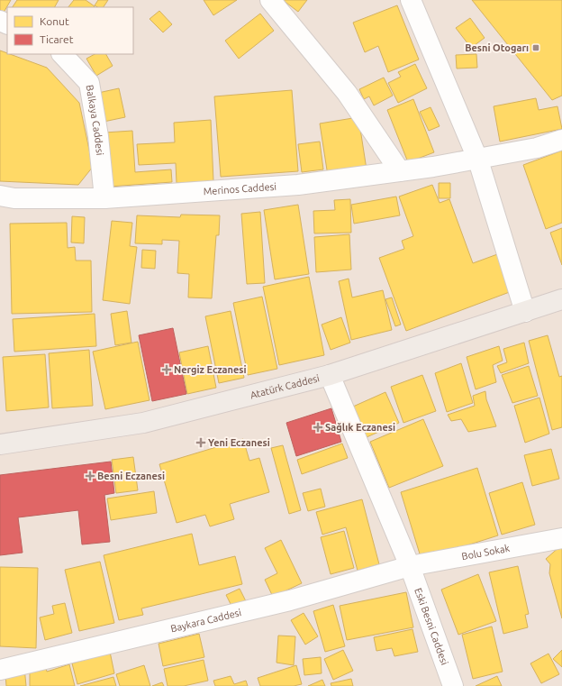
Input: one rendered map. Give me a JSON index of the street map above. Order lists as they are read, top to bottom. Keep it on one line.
{"streets":{"main road":["Atatürk Caddesi"],"street":["Balkaya Caddesi","Merinos Caddesi","Bolu Sokak","Baykara Caddesi","Eski Besni Caddesi"]},"crossings":[["Balkaya Caddesi","Merinos Caddesi"],["Atatürk Caddesi","Eski Besni Caddesi"],["Bolu Sokak","Baykara Caddesi"],["Bolu Sokak","Eski Besni Caddesi"],["Baykara Caddesi","Eski Besni Caddesi"]],"places":{"transit":["Besni Otogarı"],"health":["Nergiz Eczanesi","Sağlık Eczanesi","Yeni Eczanesi","Besni Eczanesi"]},"legend":["Konut","Ticaret"]}
